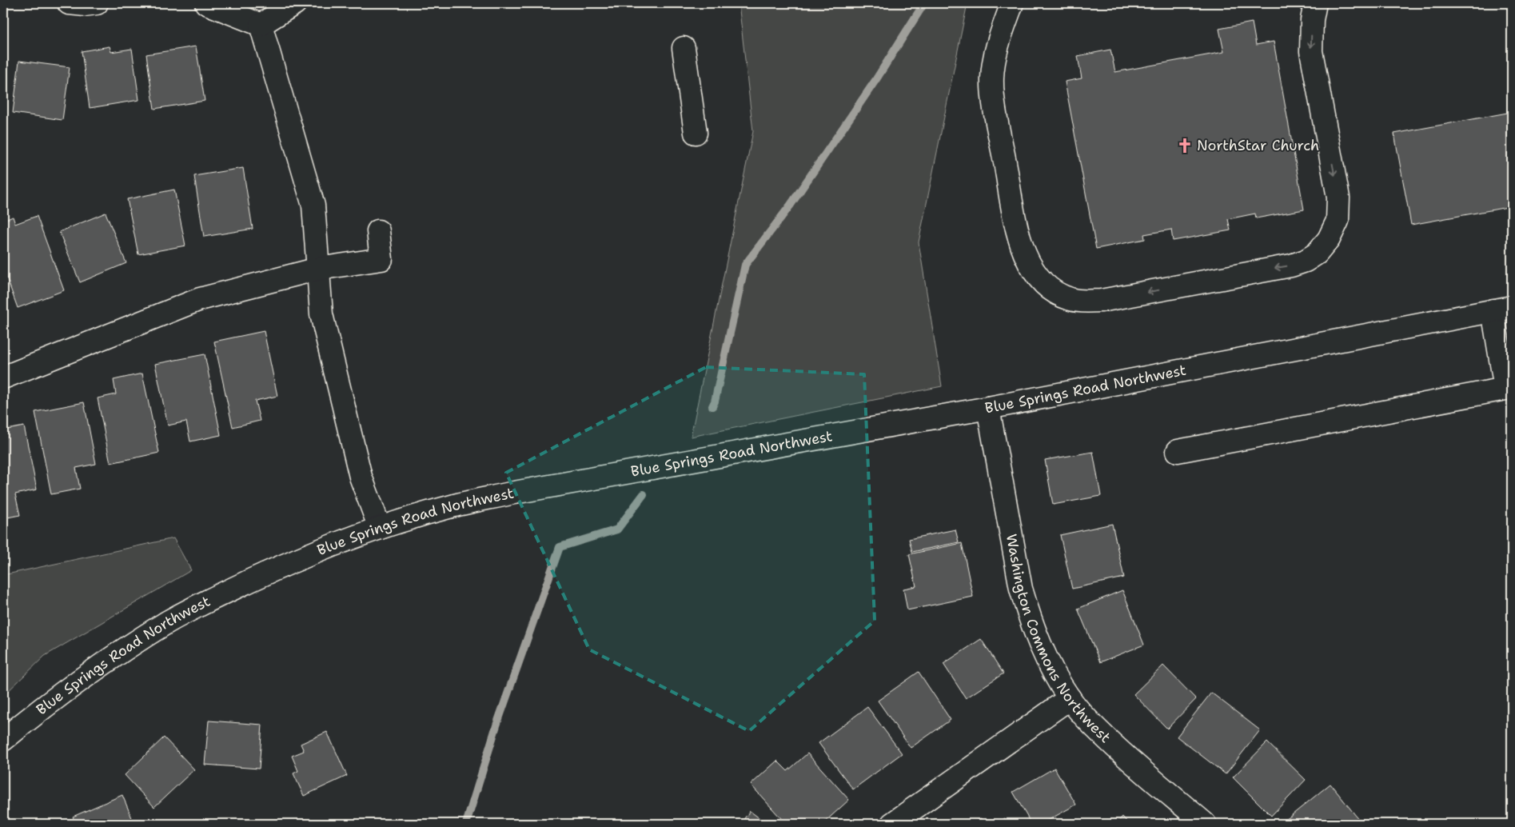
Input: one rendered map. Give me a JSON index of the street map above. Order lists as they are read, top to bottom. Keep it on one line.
{"streets":{"street":["Blue Springs Road Northwest","Washington Commons Northwest"]},"crossings":[["Blue Springs Road Northwest","Washington Commons Northwest"]],"places":{"church":["NorthStar Church"]}}
